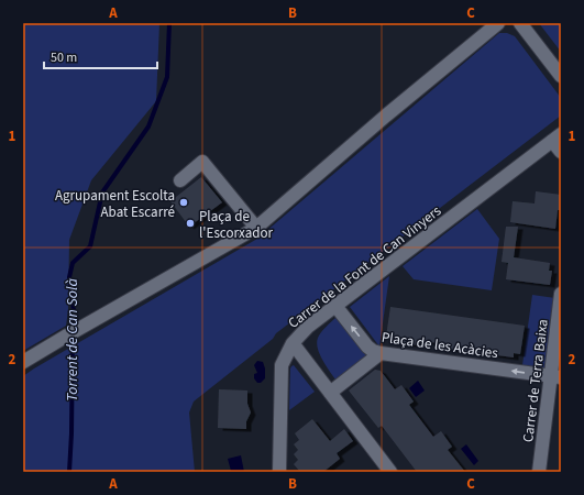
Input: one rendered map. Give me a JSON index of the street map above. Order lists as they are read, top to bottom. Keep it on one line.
{"streets":{"street":["Carrer de la Font de Can Vinyers","Plaça de les Acàcies","Carrer de Terra Baixa"]},"crossings":[["Carrer de la Font de Can Vinyers","Plaça de les Acàcies"],["Plaça de les Acàcies","Carrer de Terra Baixa"]],"one_way":["Plaça de les Acàcies"],"water":["Torrent de Can Solà"],"places":["Agrupament Escolta Abat Escarré","Plaça de l'Escorxador"],"scale_bar":"50 m","grid":{"columns":["A","B","C"],"rows":["1","2"]}}
